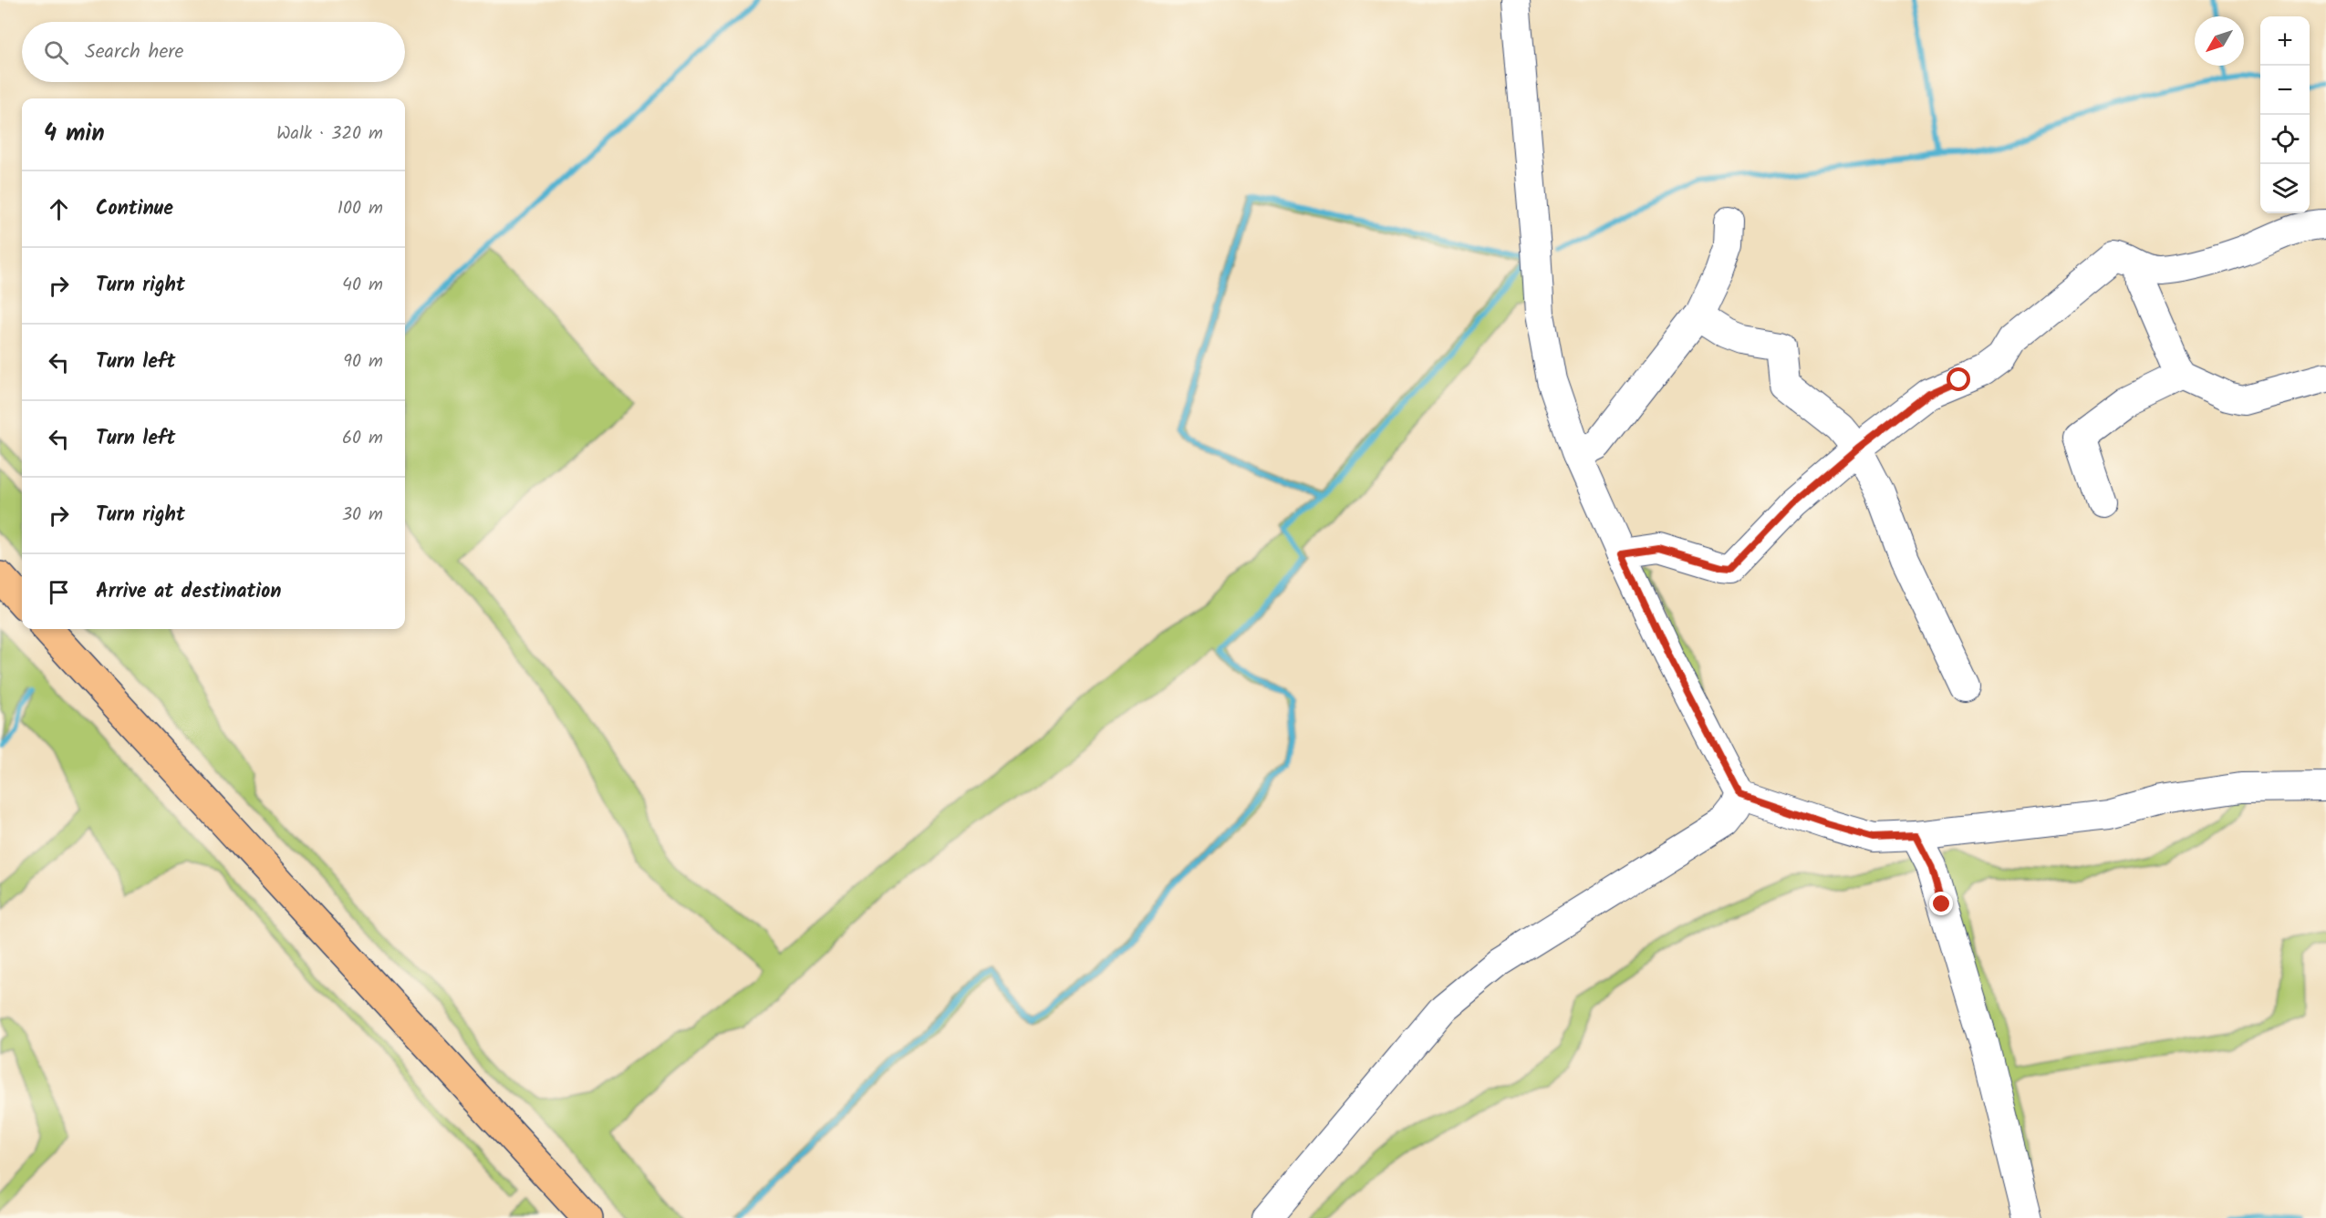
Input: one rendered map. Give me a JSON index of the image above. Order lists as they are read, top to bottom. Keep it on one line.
{"north":"bottom left","page":{"map_buttons":["+","−"],"search":"Search here","heading":["4 min","Walk · 320 m"],"list":[["Continue","100 m"],["Turn right","40 m"],["Turn left","90 m"],["Turn left","60 m"],["Turn right","30 m"],"Arrive at destination"]}}
